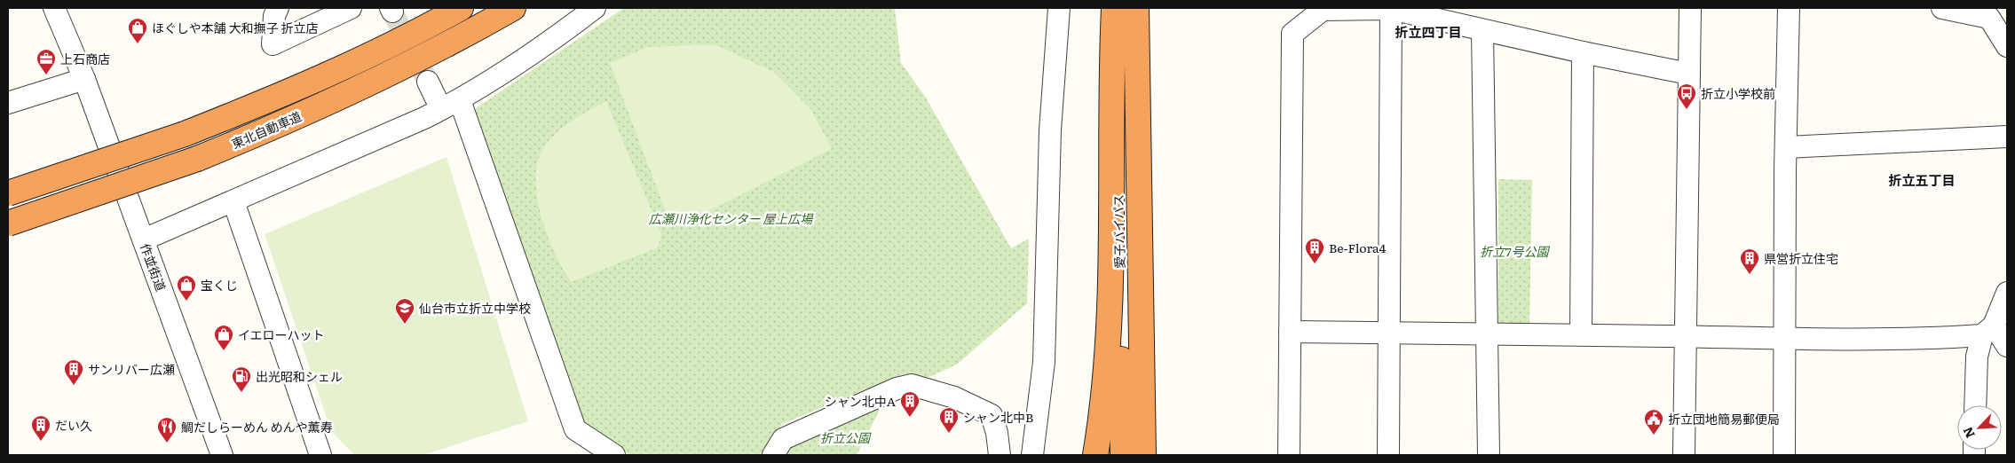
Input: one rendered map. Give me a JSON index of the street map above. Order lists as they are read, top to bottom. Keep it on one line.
{"streets":{"highway":["東北自動車道","愛子バイパス"],"street":["作並街道"]},"districts":["折立四丁目","折立五丁目"],"parks":["広瀬川浄化センター 屋上広場","折立7号公園","折立公園"],"places":{"shop":["ほぐしや本舗 大和撫子 折立店","宝くじ","イエローハット"],"office":["上石商店"],"bus stop":["折立小学校前"],"building":["Be-Flora4","県営折立住宅","サンリバー広瀬","シャン北中A","シャン北中B","だい久"],"school or university":["仙台市立折立中学校"],"fuel station":["出光昭和シェル"],"public building":["折立団地簡易郵便局"],"restaurant":["鯛だしらーめん めんや薫寿"]},"north":"bottom left"}
